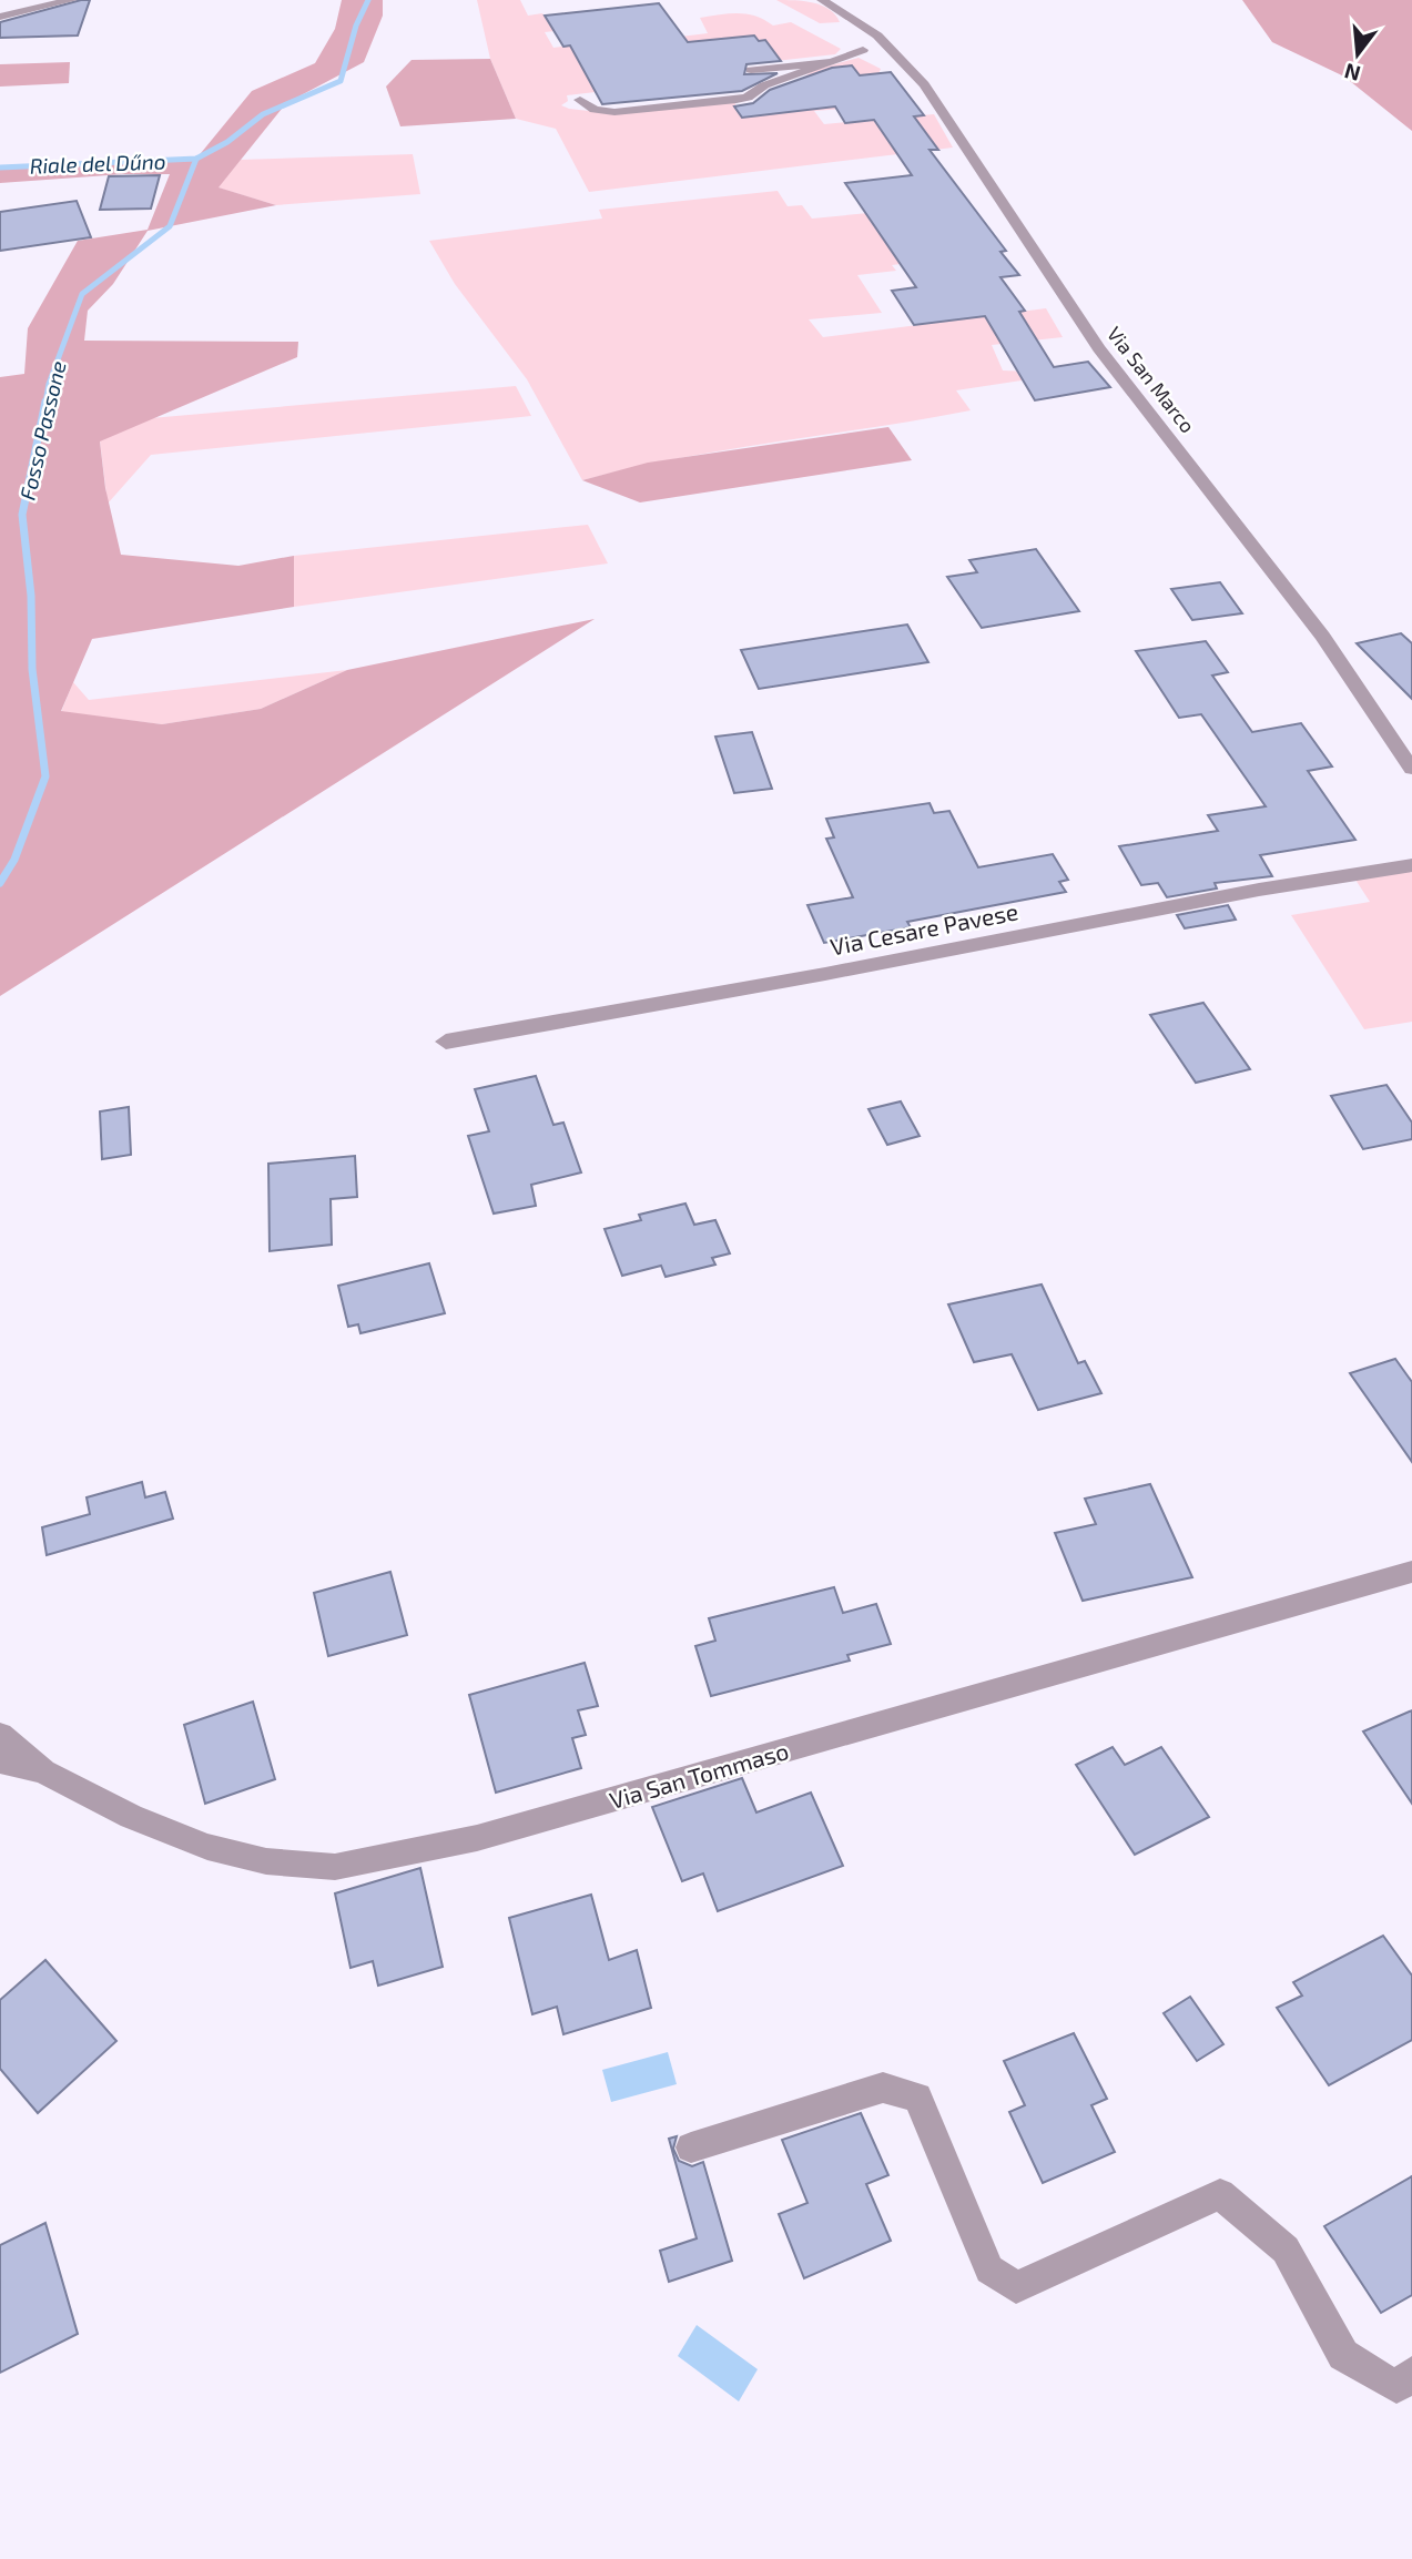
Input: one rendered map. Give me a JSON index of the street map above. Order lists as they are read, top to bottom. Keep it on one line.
{"streets":{"street":["Via San Marco","Via Cesare Pavese","Via San Tommaso"]},"water":["Riale del Dűno","Fosso Passone"],"north":"bottom"}
